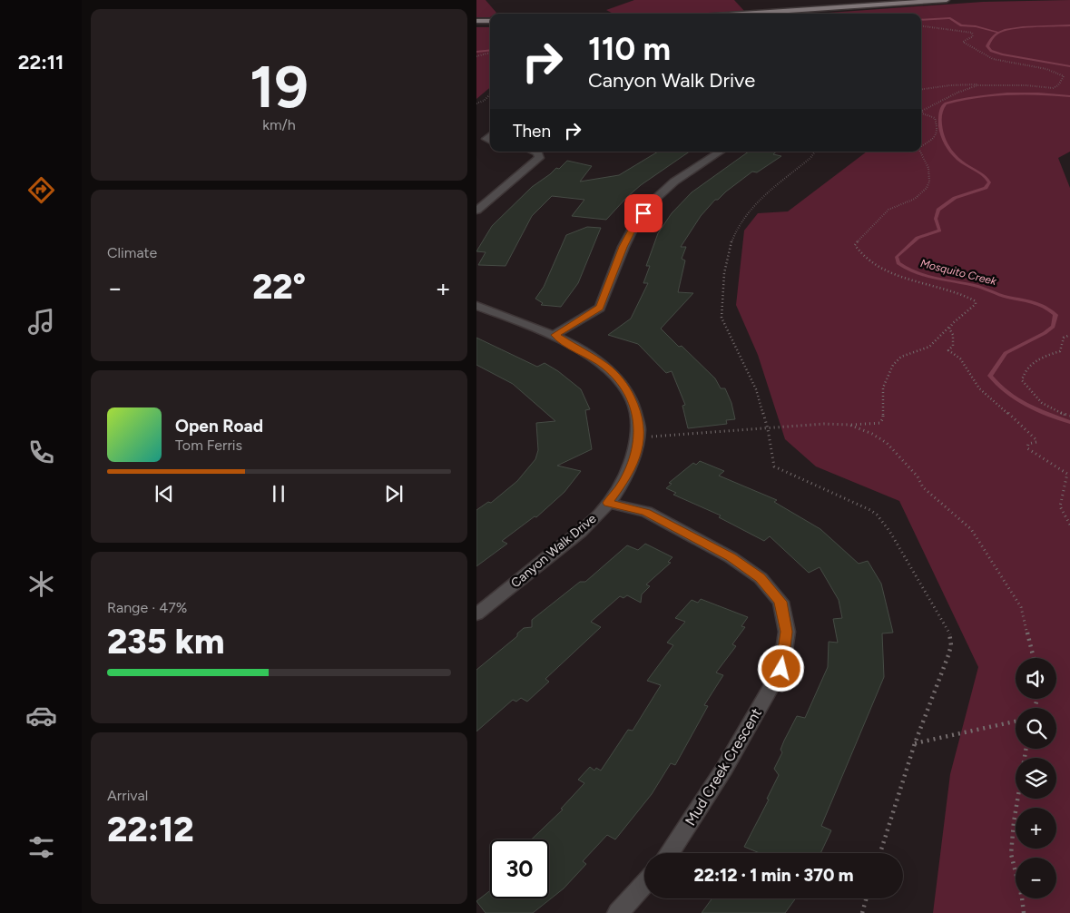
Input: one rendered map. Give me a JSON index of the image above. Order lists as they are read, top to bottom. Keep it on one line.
{"streets":{"street":["Canyon Walk Drive","Mud Creek Crescent"]},"crossings":[["Canyon Walk Drive","Mud Creek Crescent"]],"water":["Mosquito Creek"],"page":{"tabs":"22:11","tile":[["19","km/h"],"Climate",["Range · 47%","235 km"],["Arrival","22:12"]],"turn":["110 m","Canyon Walk Drive"],"then":"Then","heat":["−","22°","+"],"song":["Open Road","Tom Ferris"],"map_buttons":["+","−"],"limit":"30","trip":"22:12 · 1 min · 370 m"}}
